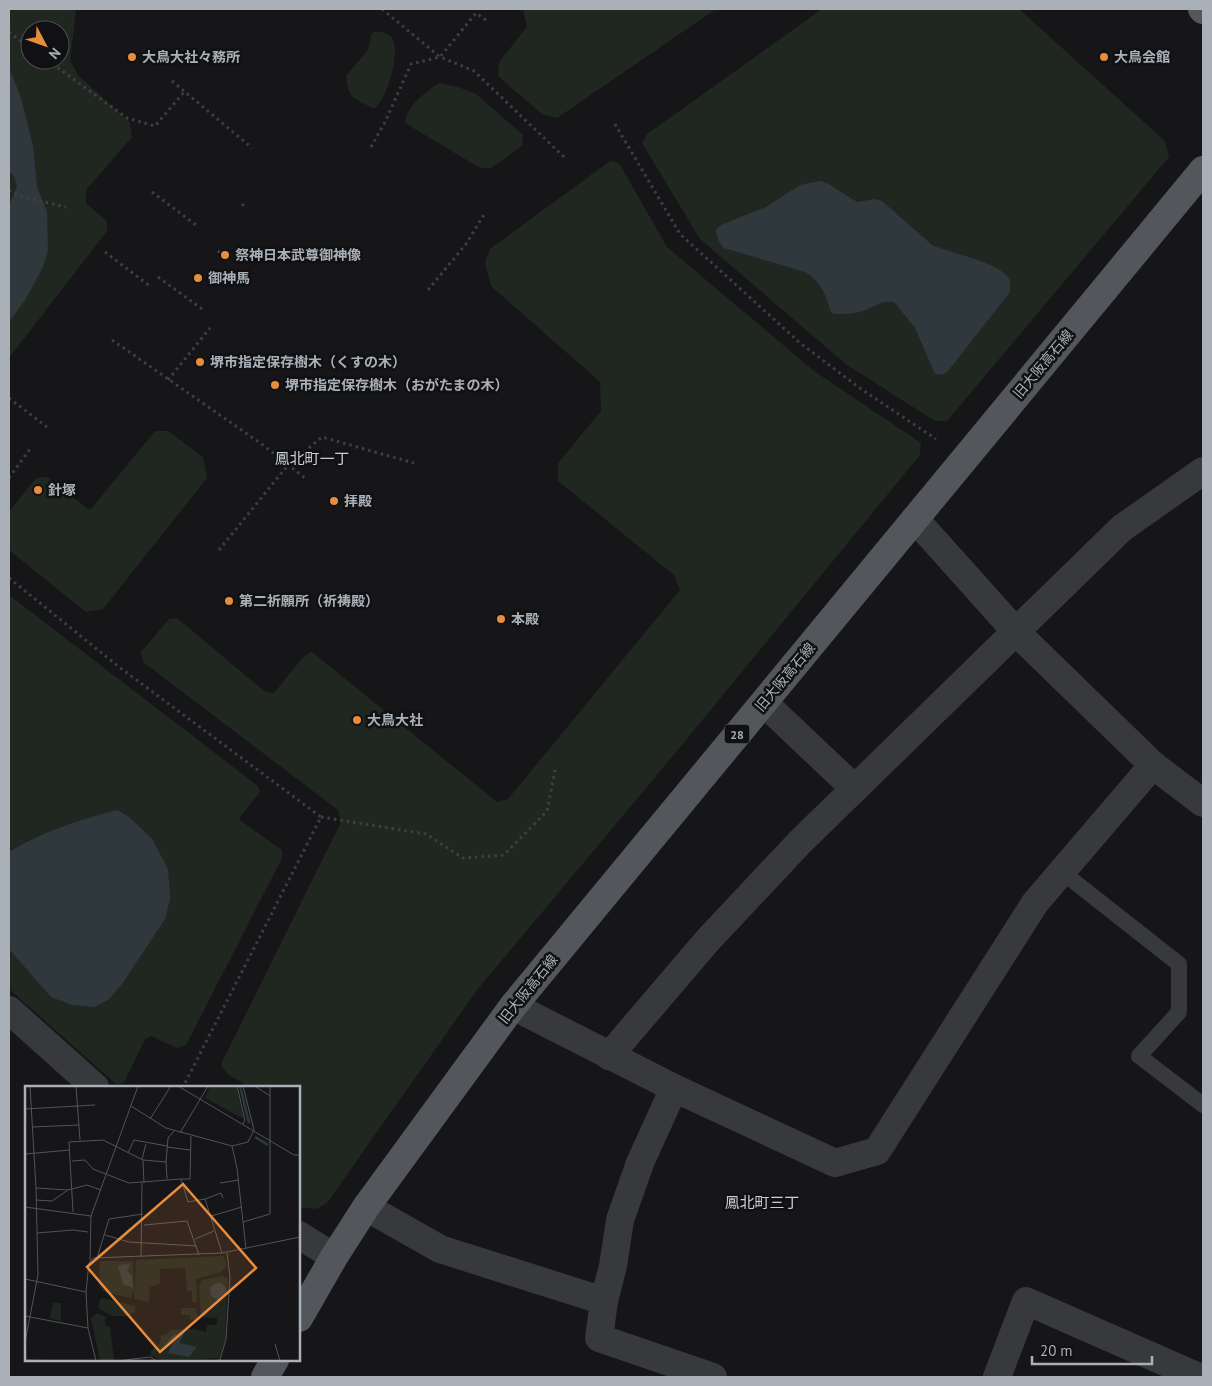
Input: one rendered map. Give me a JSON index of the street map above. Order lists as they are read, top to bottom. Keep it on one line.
{"streets":{"main road":["旧大阪高石線","28"]},"districts":["鳳北町一丁","鳳北町三丁"],"places":["大鳥大社々務所","大鳥会館","祭神日本武尊御神像","御神馬","堺市指定保存樹木（くすの木）","堺市指定保存樹木（おがたまの木）","針塚","拝殿","第二祈願所（祈祷殿）","本殿","大鳥大社"],"scale_bar":"20 m","north":"bottom right"}
